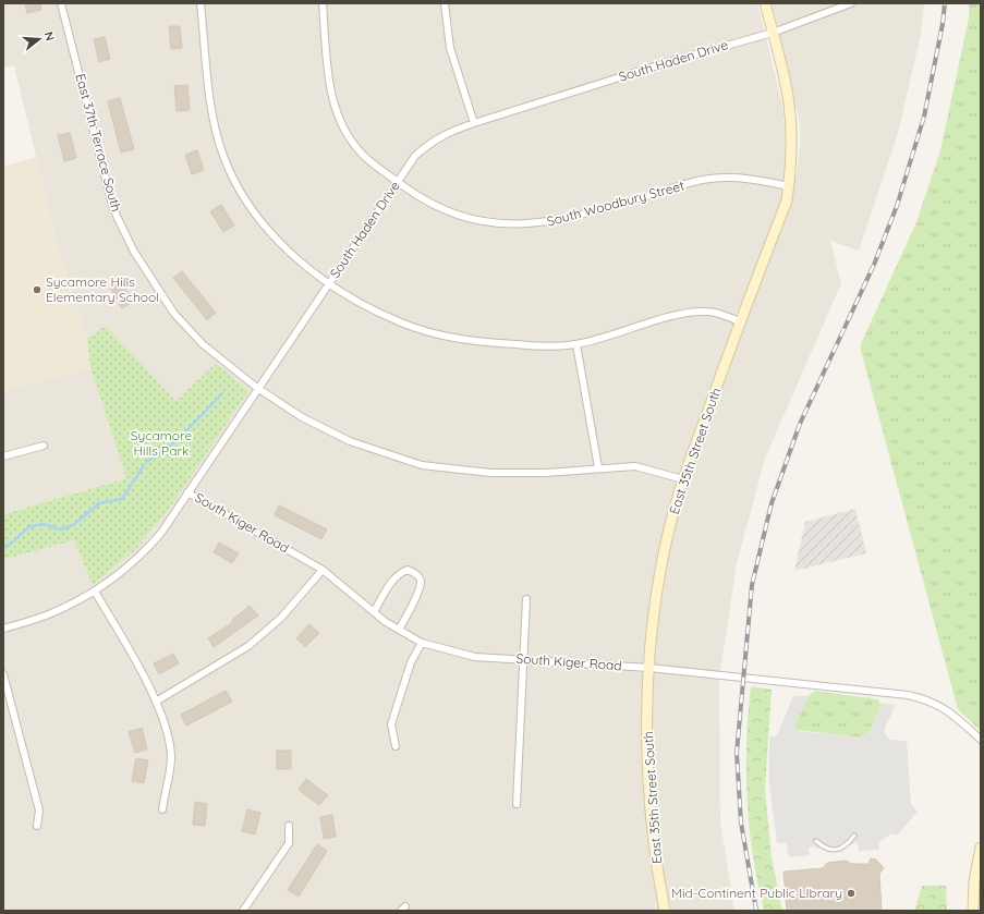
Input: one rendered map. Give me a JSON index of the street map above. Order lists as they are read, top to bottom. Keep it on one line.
{"streets":{"main road":["East 35th Street South"],"street":["South Haden Drive","East 37th Terrace South","South Woodbury Street","South Kiger Road"]},"crossings":[["South Haden Drive","East 37th Terrace South"],["South Haden Drive","South Woodbury Street"],["South Haden Drive","East 35th Street South"],["South Haden Drive","South Kiger Road"],["East 37th Terrace South","East 35th Street South"],["South Woodbury Street","East 35th Street South"],["East 35th Street South","South Kiger Road"]],"parks":["Sycamore Hills Park"],"places":["Sycamore Hills Elementary School","Mid-Continent Public LIbrary"],"north":"right"}
